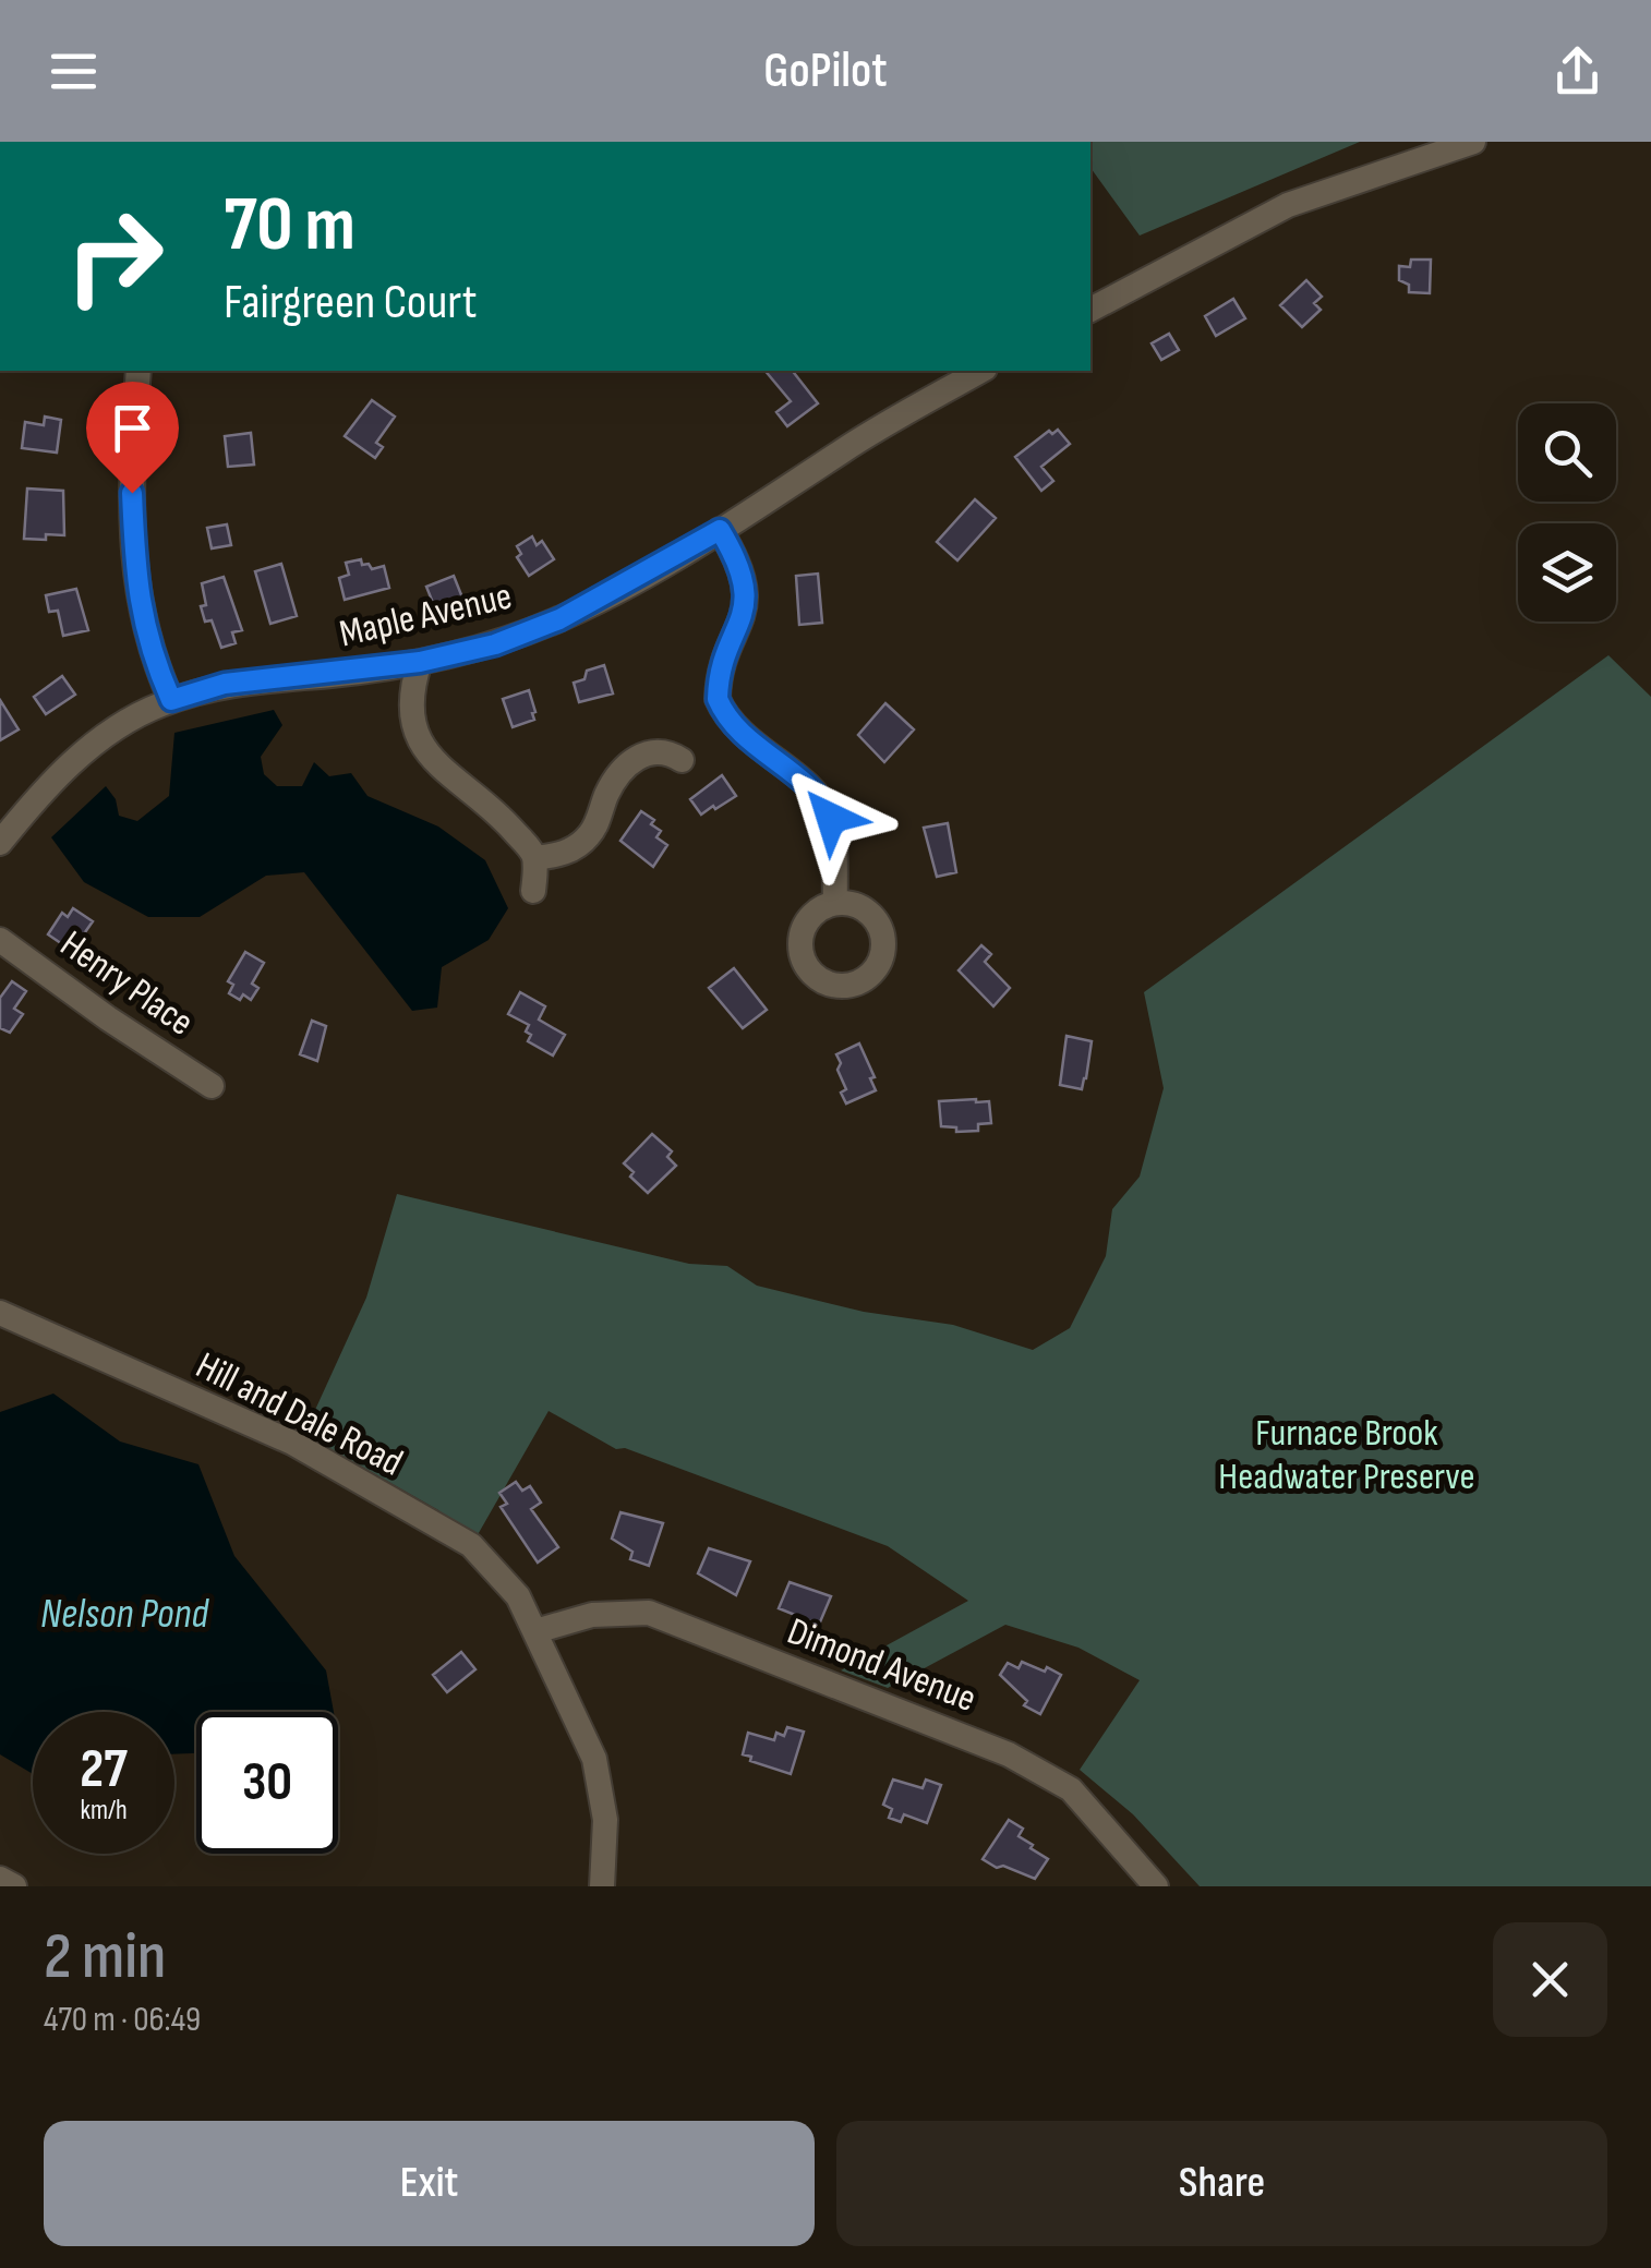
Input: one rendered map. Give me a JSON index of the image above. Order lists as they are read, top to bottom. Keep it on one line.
{"streets":{"street":["Maple Avenue","Henry Place","Hill and Dale Road","Dimond Avenue"]},"crossings":[["Hill and Dale Road","Dimond Avenue"]],"water":["Nelson Pond"],"parks":["Furnace Brook Headwater Preserve"],"page":{"header":"GoPilot","turn":["70 m","Fairgreen Court"],"speed":"27 km/h","limit":"30","heading":["2 min","470 m · 06:49"],"buttons":["Exit","Share"]}}
